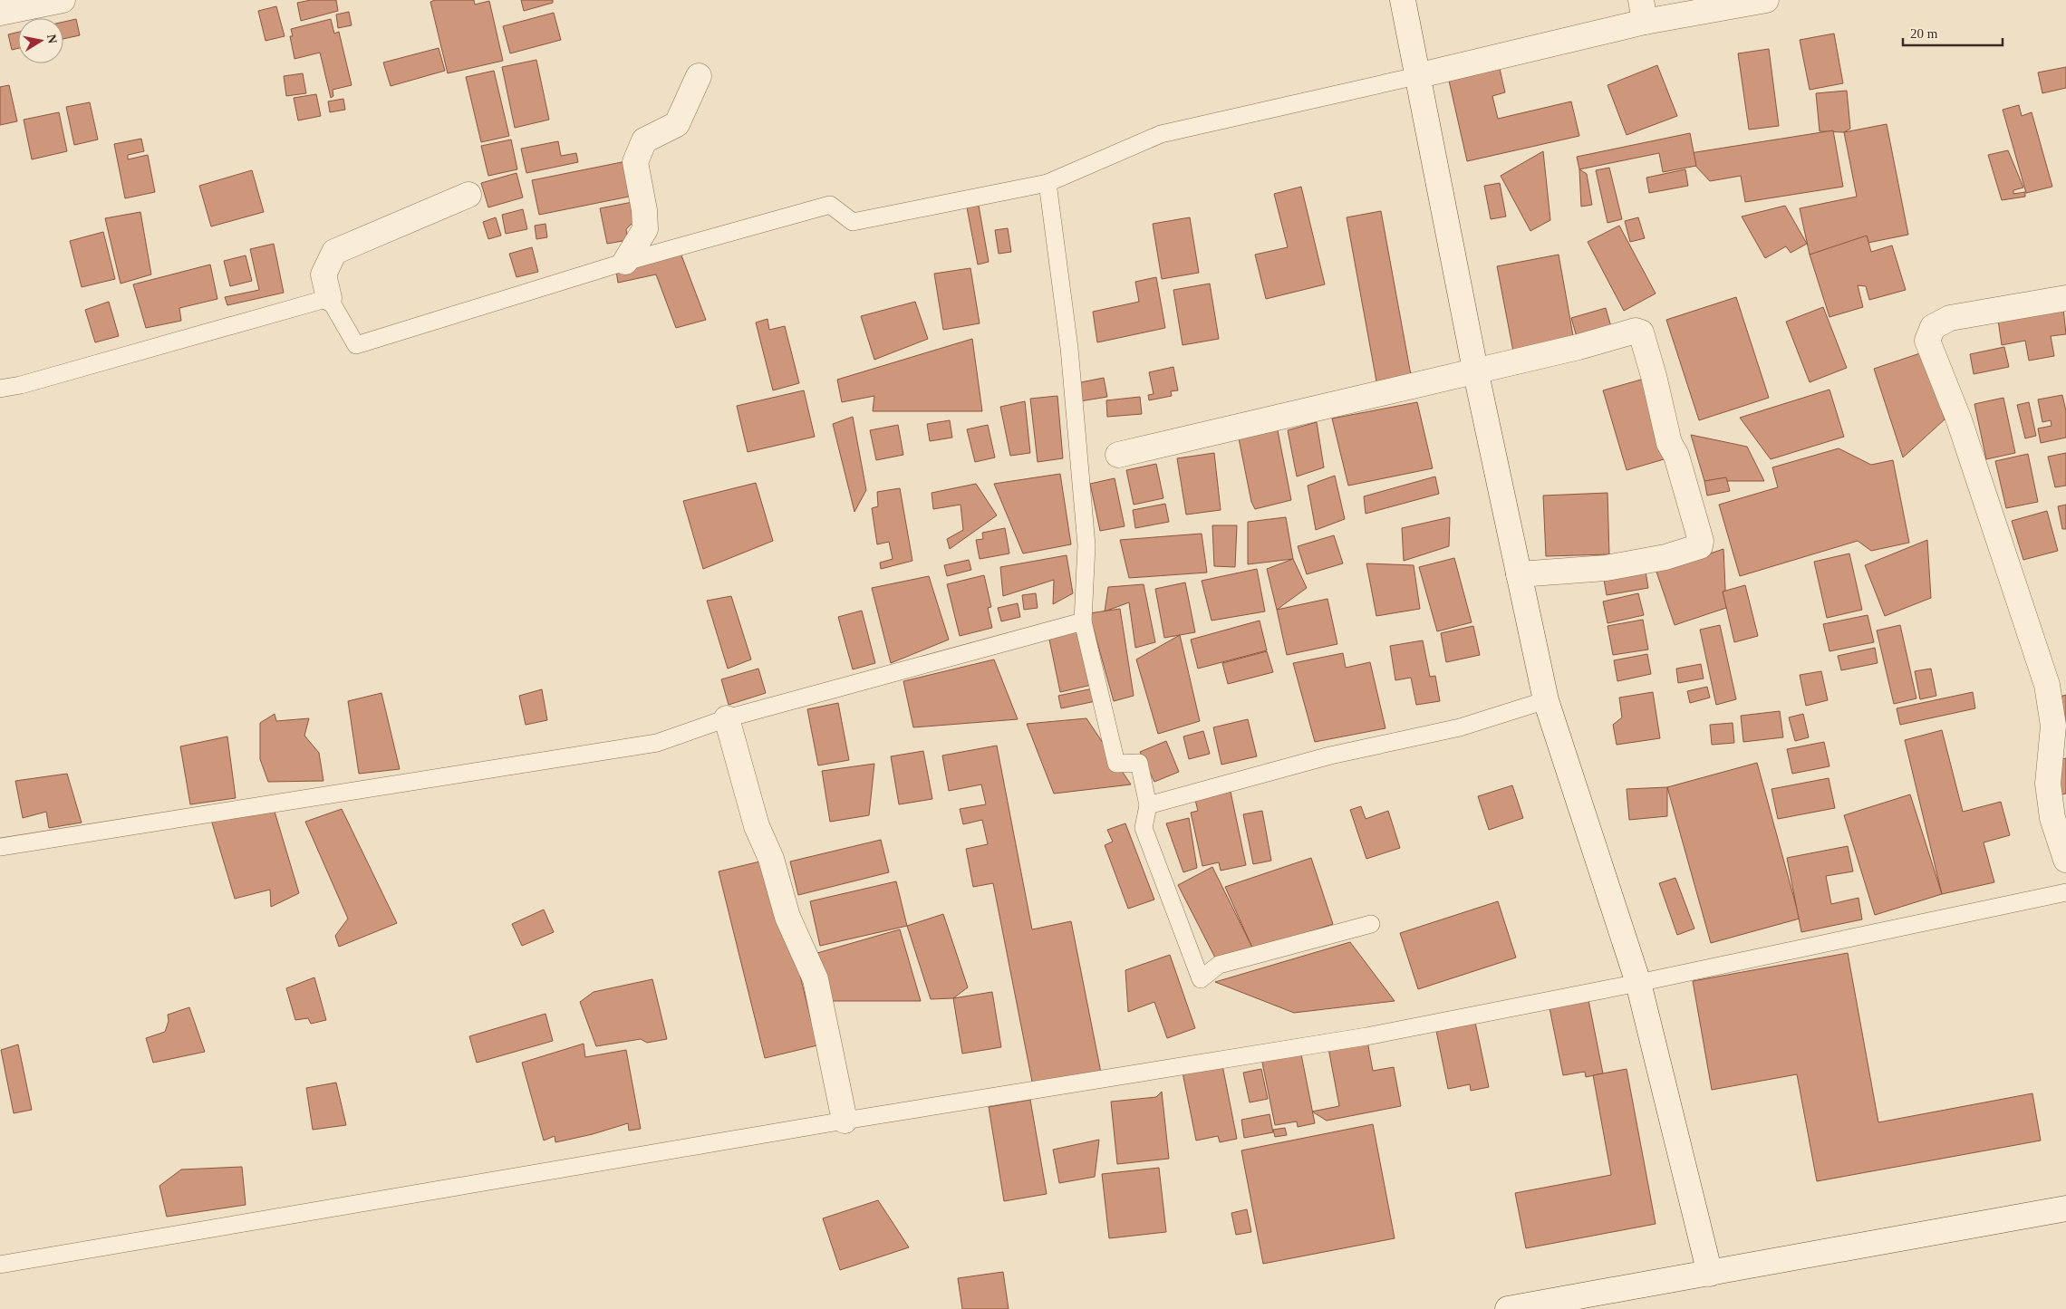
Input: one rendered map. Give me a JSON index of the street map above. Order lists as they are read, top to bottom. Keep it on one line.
{"scale_bar":"20 m","north":"right"}
